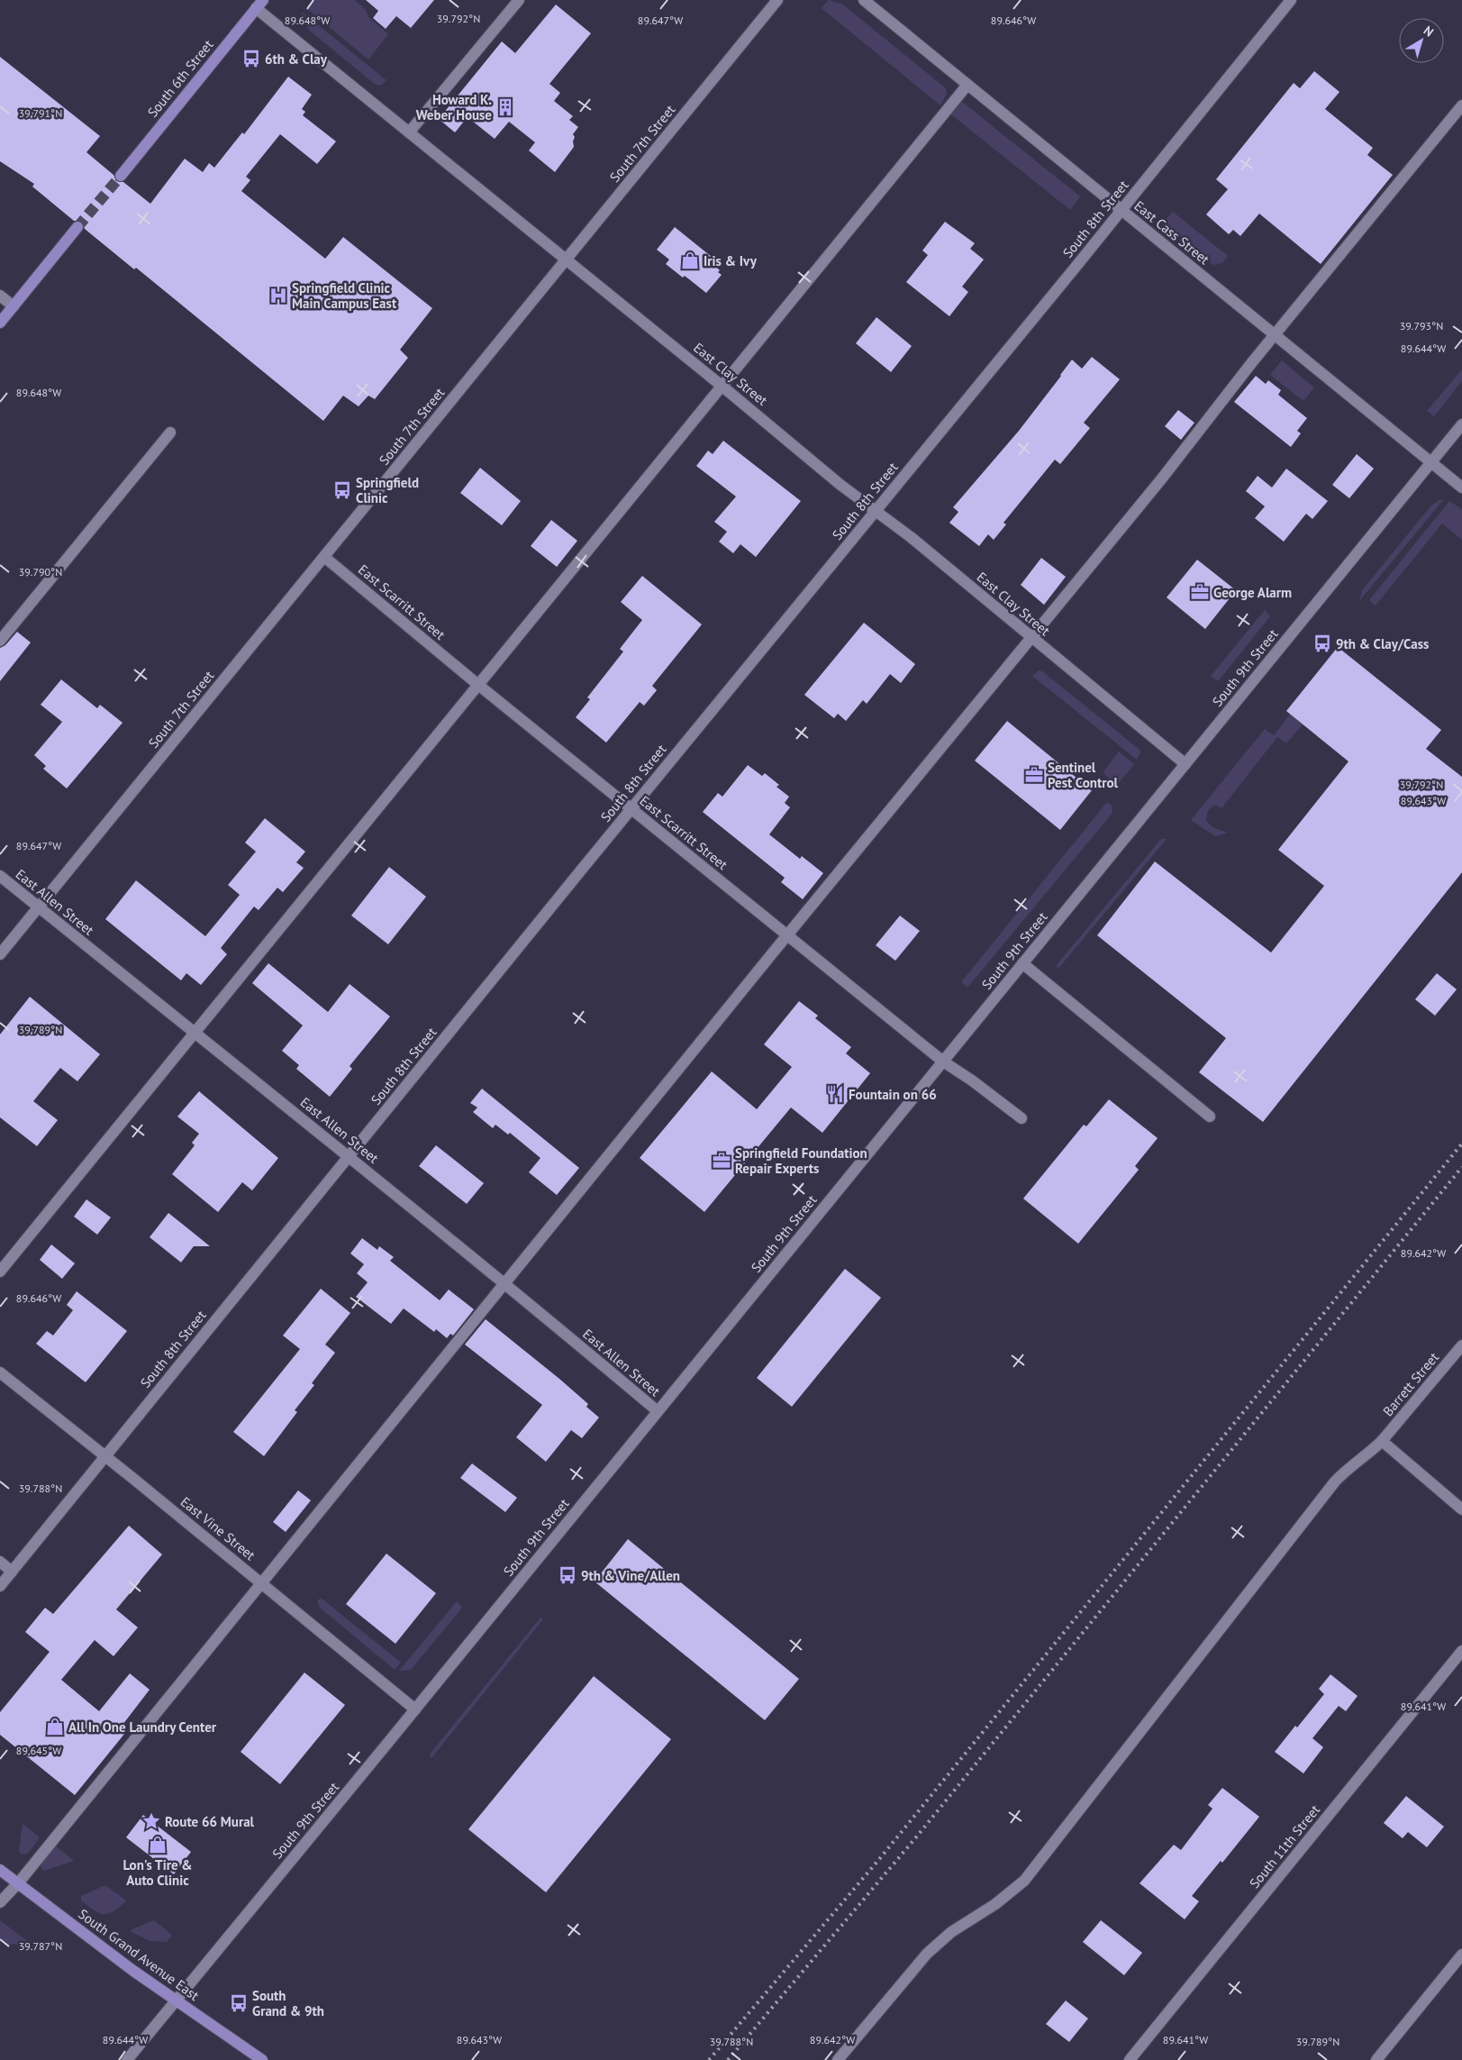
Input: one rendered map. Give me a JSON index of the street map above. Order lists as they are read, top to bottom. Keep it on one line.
{"streets":{"main road":["South 6th Street","South Grand Avenue East"],"street":["South 7th Street","South 8th Street","East Cass Street","East Clay Street","East Scarritt Street","South 9th Street","East Allen Street","Barrett Street","East Vine Street","South 11th Street"]},"crossings":[["South 6th Street","East Clay Street"],["South 7th Street","East Clay Street"],["South 7th Street","East Scarritt Street"],["South 7th Street","East Allen Street"],["South 8th Street","East Cass Street"],["South 8th Street","East Clay Street"],["South 8th Street","East Scarritt Street"],["South 8th Street","East Allen Street"],["South 8th Street","East Vine Street"],["East Cass Street","South 9th Street"],["East Clay Street","South 9th Street"],["East Scarritt Street","South 9th Street"],["South 9th Street","East Allen Street"],["South 9th Street","East Vine Street"],["South 9th Street","South Grand Avenue East"]],"places":{"bus stop":["6th & Clay","Springfield Clinic","9th & Clay/Cass","9th & Vine/Allen","South Grand & 9th"],"building":["Howard K. Weber House"],"shop":["Iris & Ivy","All In One Laundry Center","Lon's Tire & Auto Clinic"],"hospital":["Springfield Clinic Main Campus East"],"office":["George Alarm","Sentinel Pest Control","Springfield Foundation Repair Experts"],"restaurant":["Fountain on 66"],"place":["Route 66 Mural"]},"north":"top right","coordinates":["39.792°N","89.648°W","89.647°W","89.646°W","39.791°N","39.793°N","89.644°W","39.790°N","89.643°W","39.789°N","89.642°W","39.788°N","89.641°W","89.645°W","39.787°N"]}
